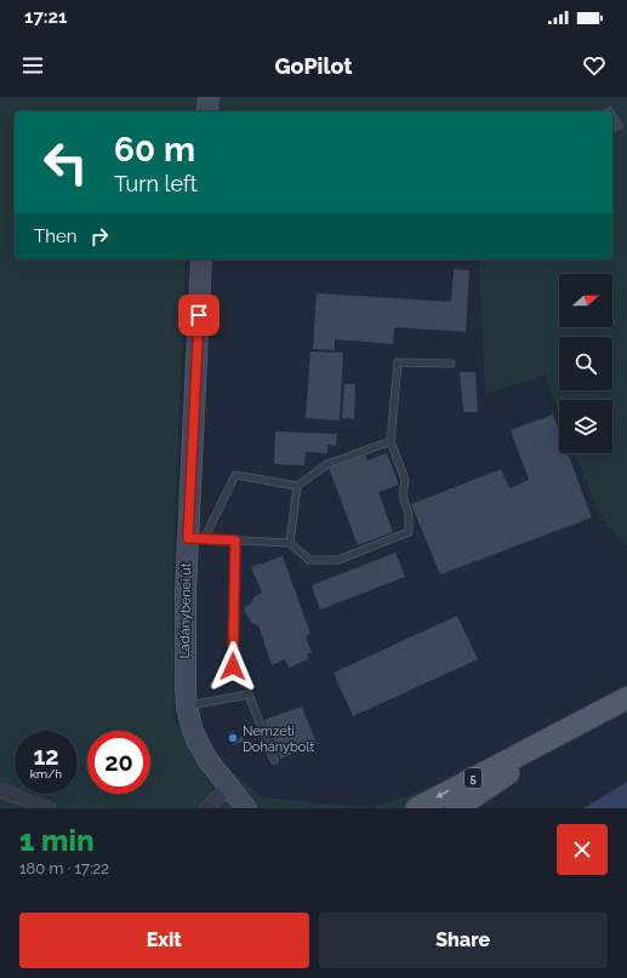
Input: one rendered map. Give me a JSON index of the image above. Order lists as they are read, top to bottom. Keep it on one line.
{"streets":{"main road":["Ladánybenei út","5"]},"places":["Nemzeti Dohánybolt"],"north":"right","page":{"status":"17:21","header":"GoPilot","turn":["60 m","Turn left"],"then":"Then","speed":"12 km/h","limit":"20","heading":["1 min","180 m · 17:22"],"buttons":["Exit","Share"]}}
